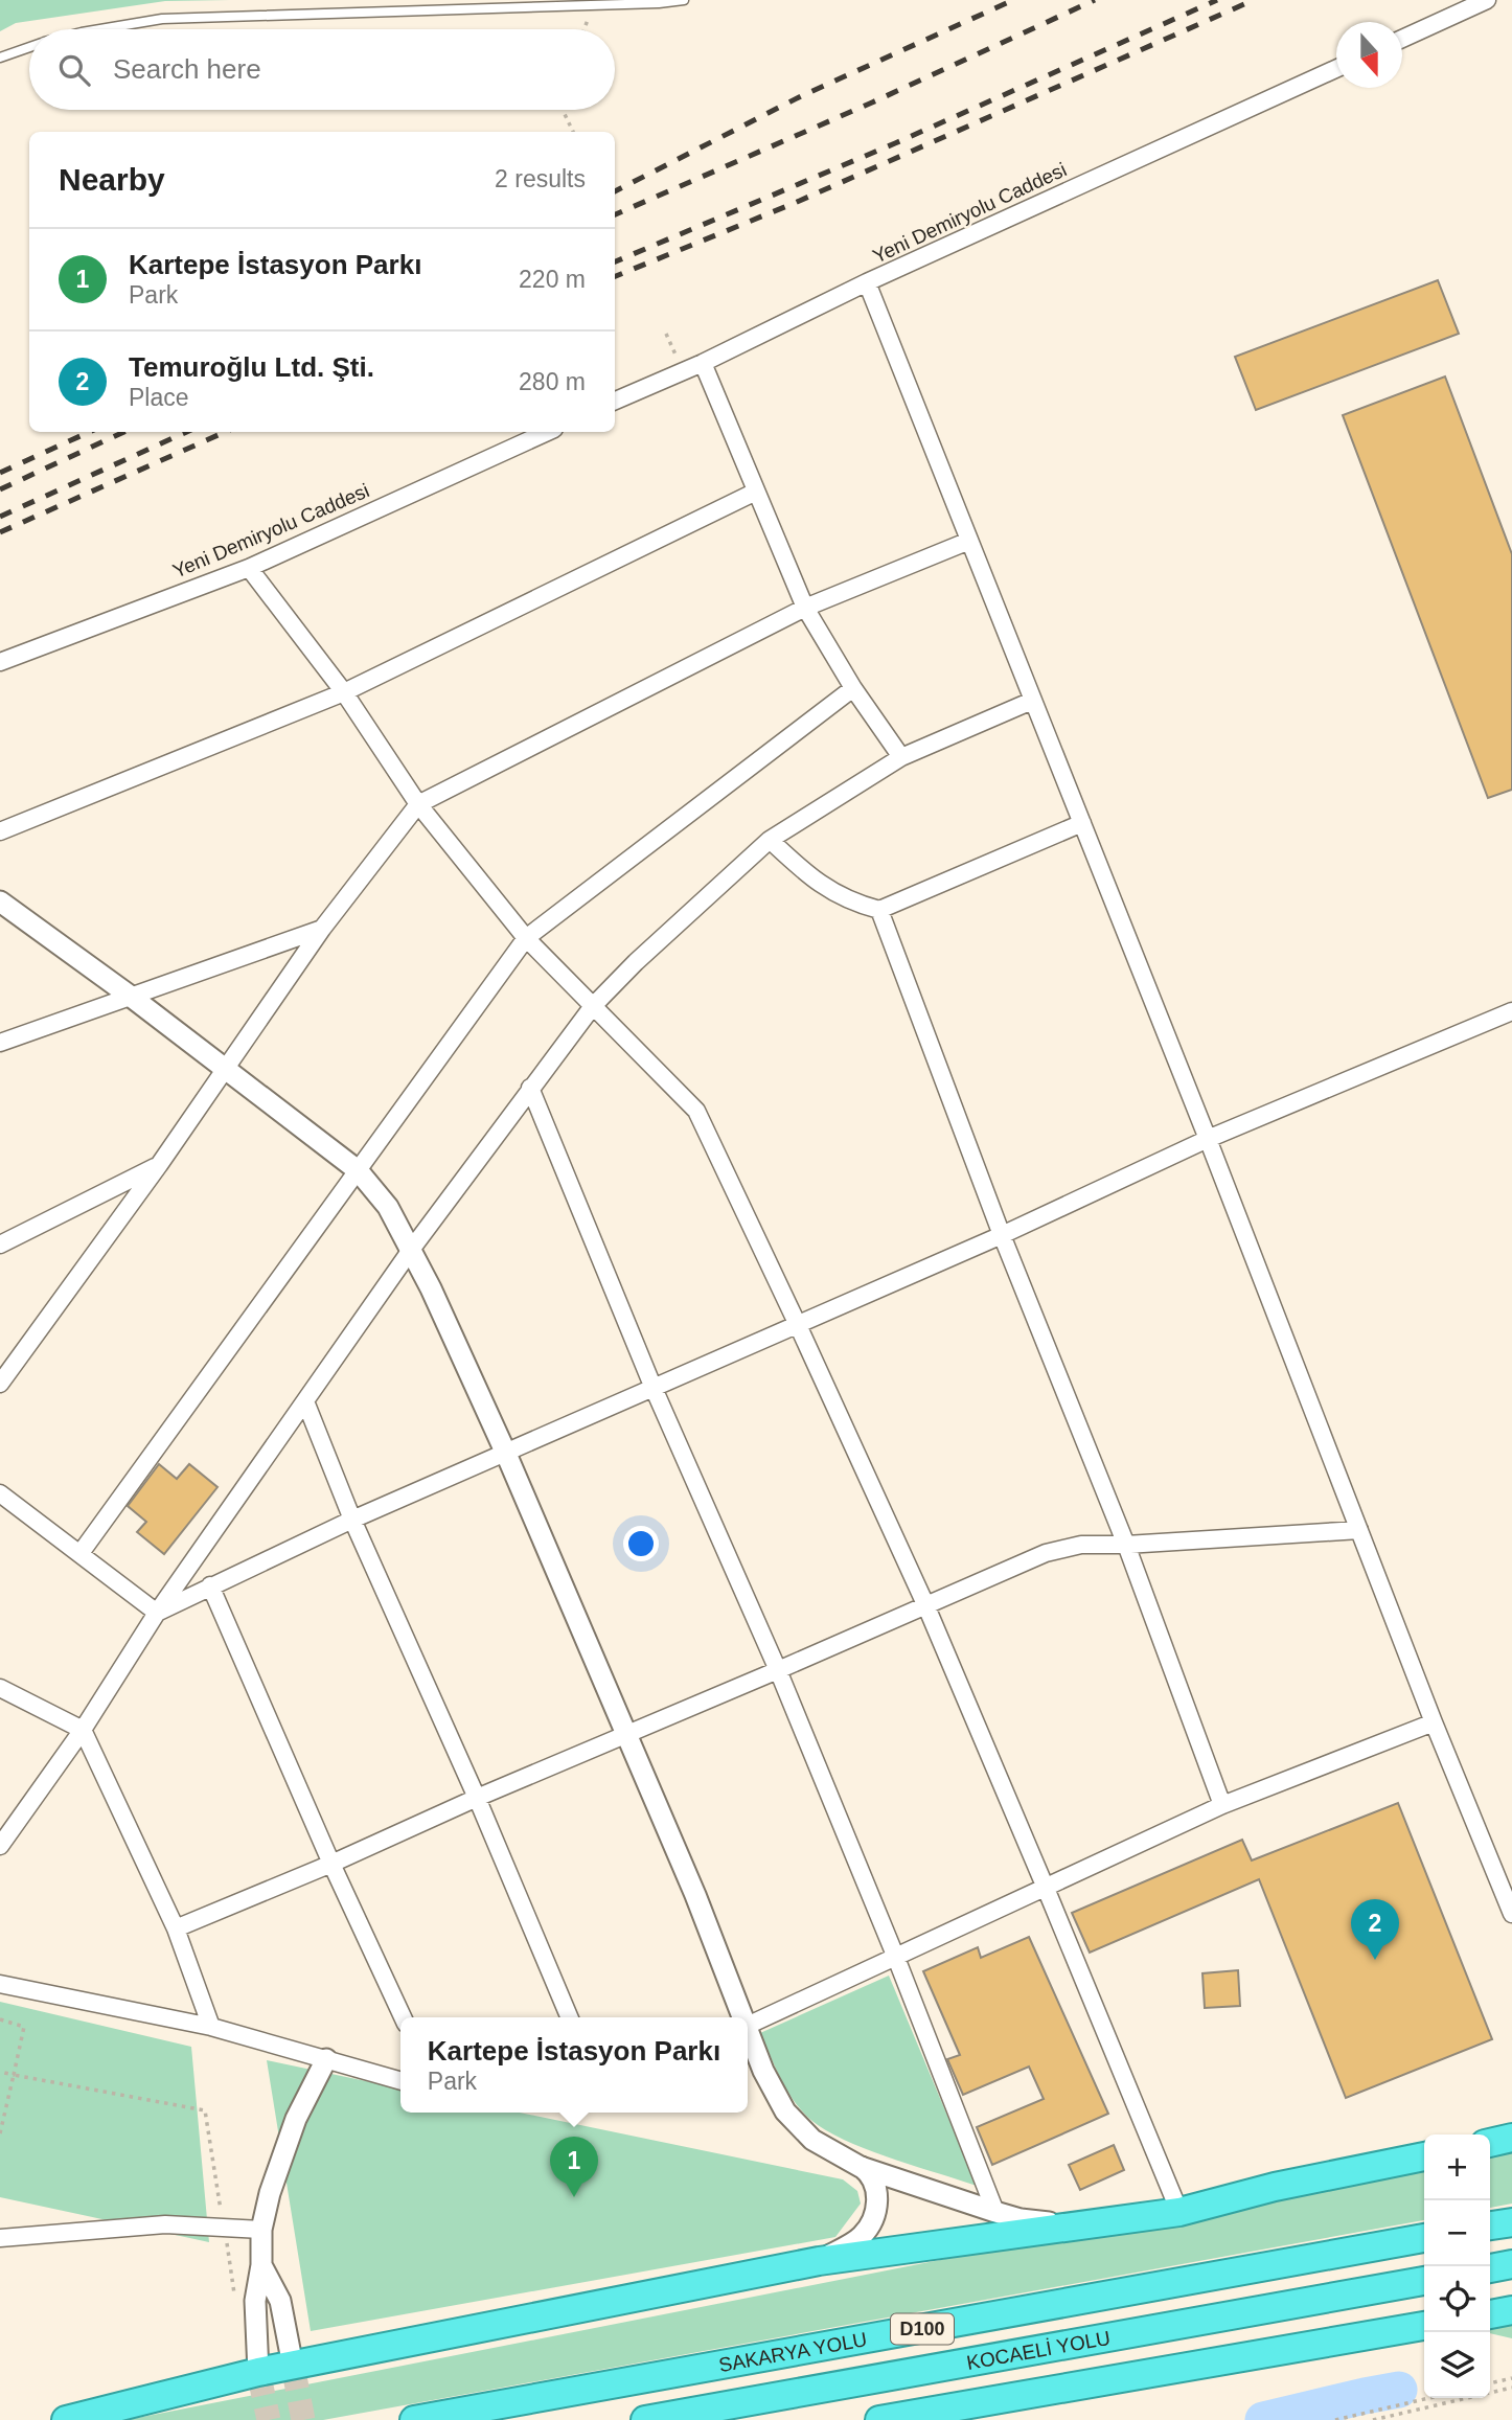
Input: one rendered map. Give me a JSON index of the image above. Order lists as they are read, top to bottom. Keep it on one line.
{"streets":{"highway":["D100","KOCAELİ YOLU","SAKARYA YOLU"],"street":["Yeni Demiryolu Caddesi"]},"north":"bottom","page":{"search":"Search here","heading":["Nearby","2 results"],"list":[{"mark":"1","name":"Kartepe İstasyon Parkı","note":"Park","value":"220 m"},{"mark":"2","name":"Temuroğlu Ltd. Şti.","note":"Place","value":"280 m"}],"pins":["2","1"],"popup":["Kartepe İstasyon Parkı","Park"],"map_buttons":["+","−"]}}
